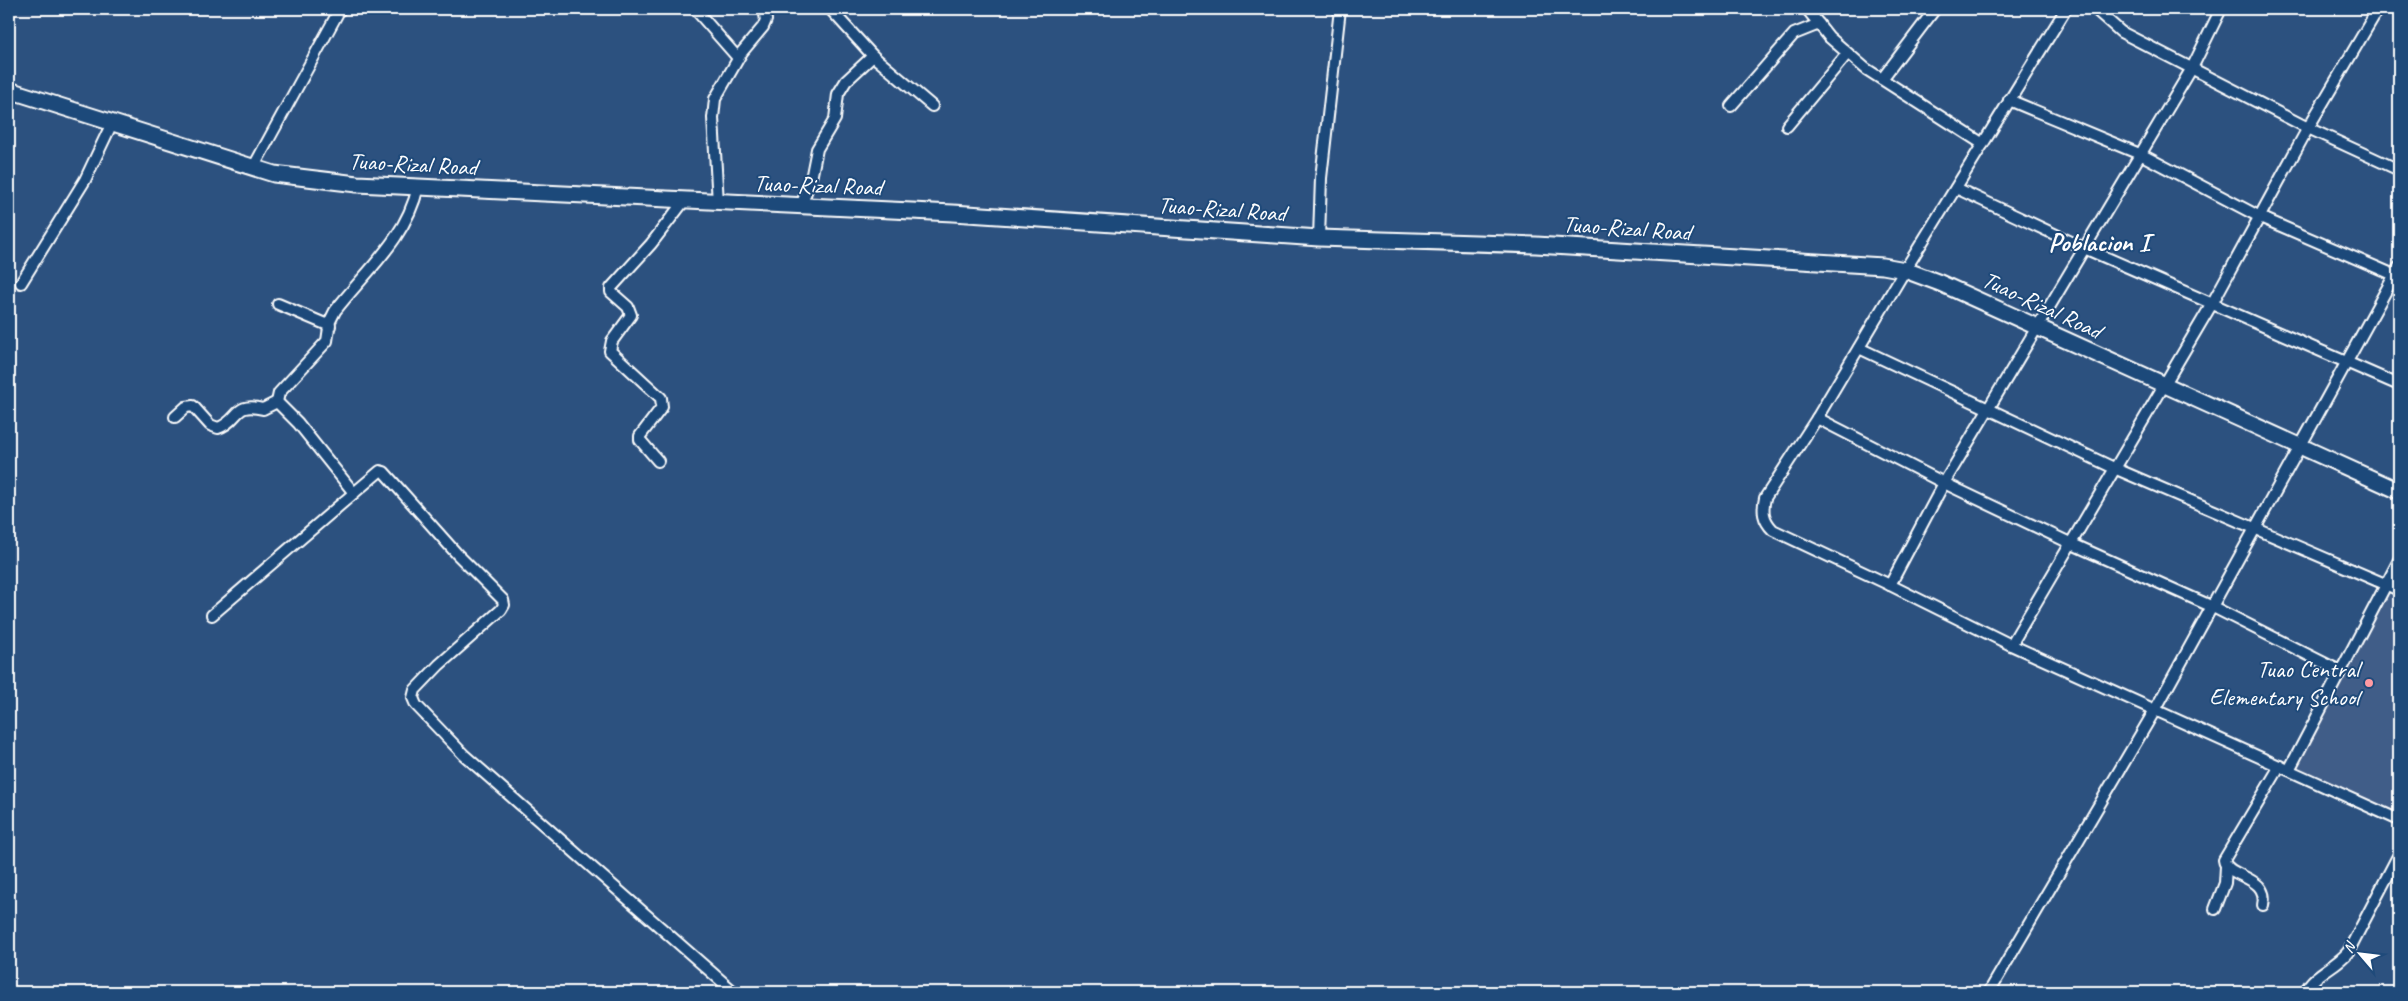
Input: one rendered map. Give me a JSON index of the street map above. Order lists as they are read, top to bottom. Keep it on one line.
{"streets":{"main road":["Tuao-Rizal Road"]},"districts":["Poblacion I"],"places":["Tuao Central Elementary School"],"north":"top left"}
